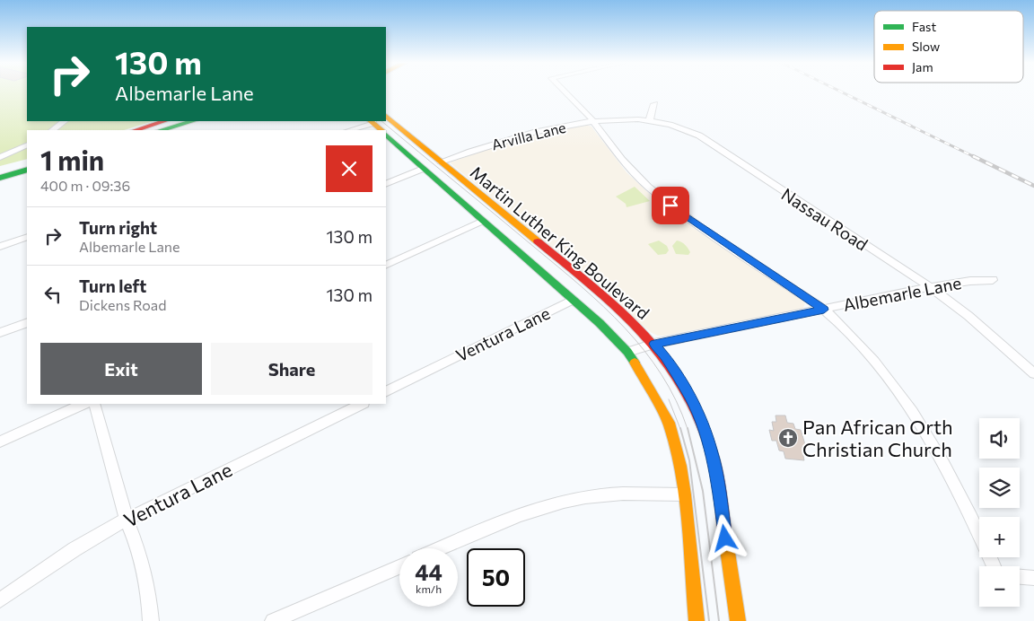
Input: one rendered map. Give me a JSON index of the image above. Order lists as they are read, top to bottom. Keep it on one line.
{"streets":{"main road":["Martin Luther King Boulevard"],"street":["Arvilla Lane","Nassau Road","Albemarle Lane","Ventura Lane"]},"crossings":[["Arvilla Lane","Nassau Road"],["Arvilla Lane","Martin Luther King Boulevard"],["Nassau Road","Albemarle Lane"],["Martin Luther King Boulevard","Albemarle Lane"],["Martin Luther King Boulevard","Ventura Lane"]],"places":{"church":["Pan African Orth Christian Church"]},"legend":["Fast","Slow","Jam"],"page":{"turn":["130 m","Albemarle Lane"],"heading":["1 min","400 m · 09:36"],"list":[{"name":"Turn right","note":"Albemarle Lane","value":"130 m"},{"name":"Turn left","note":"Dickens Road","value":"130 m"}],"buttons":["Exit","Share"],"map_buttons":["+","−"],"speed":"44 km/h","limit":"50"}}
